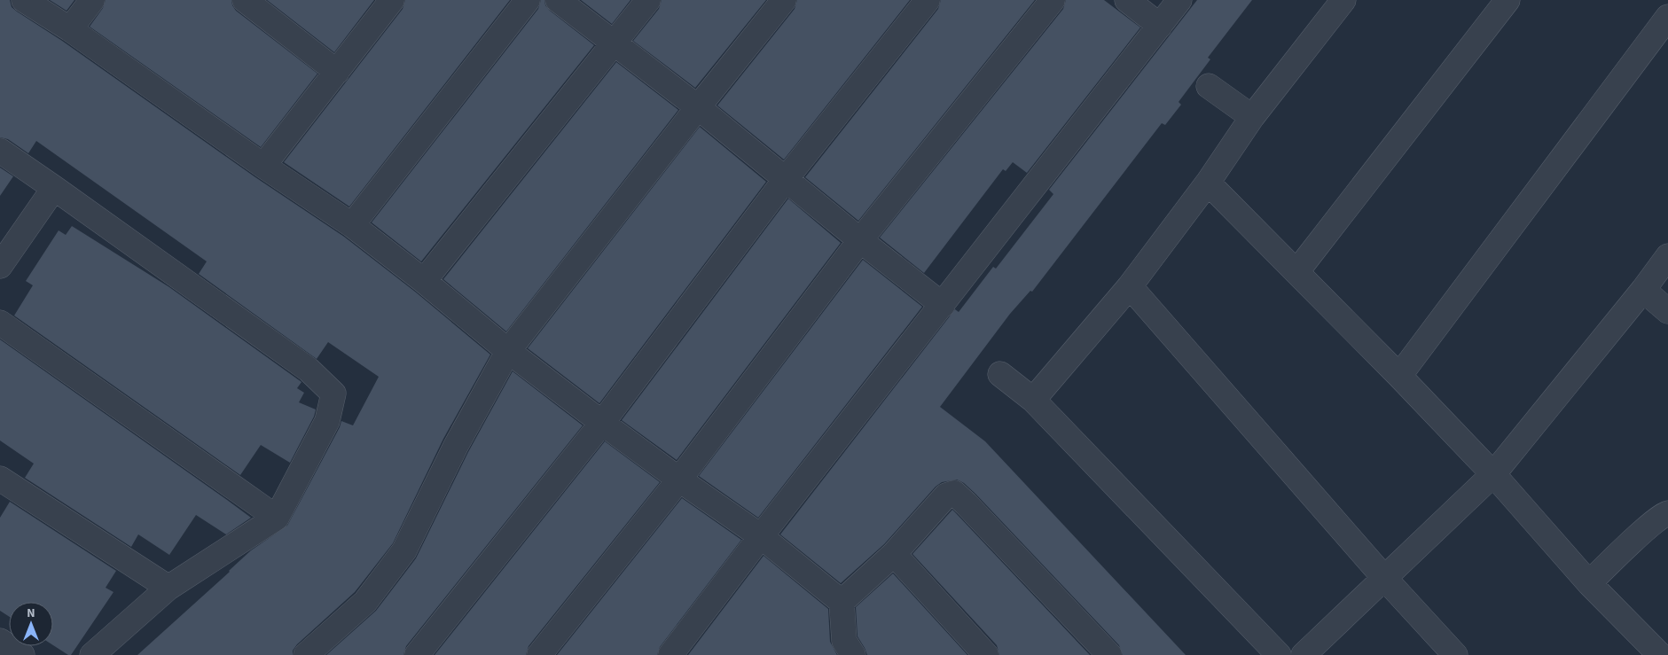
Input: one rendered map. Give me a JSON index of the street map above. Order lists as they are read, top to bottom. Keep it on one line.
{"north":"top"}
